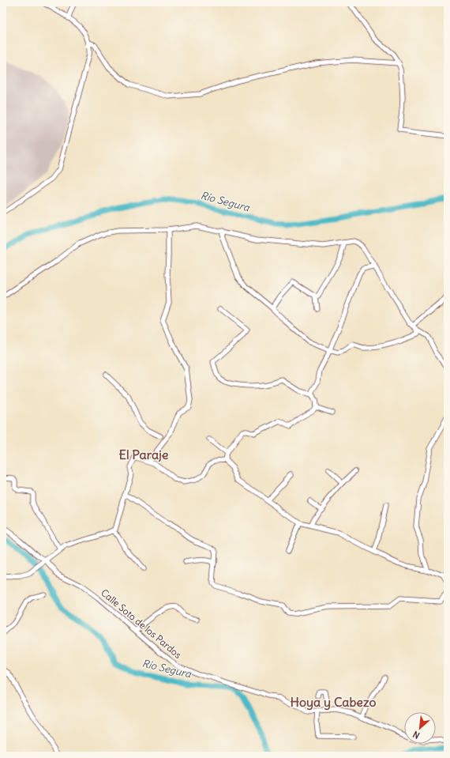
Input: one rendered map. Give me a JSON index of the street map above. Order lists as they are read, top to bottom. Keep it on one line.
{"streets":{"street":["Calle Soto de los Pardos"]},"districts":["El Paraje","Hoya y Cabezo"],"water":["Río Segura"],"north":"bottom left"}
